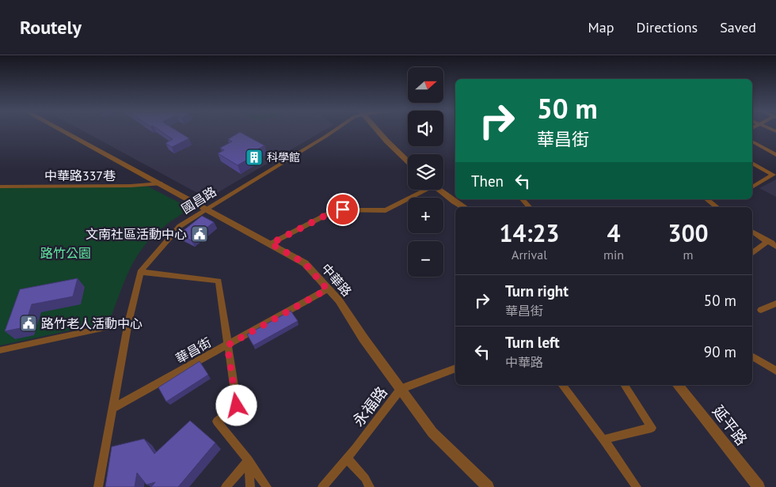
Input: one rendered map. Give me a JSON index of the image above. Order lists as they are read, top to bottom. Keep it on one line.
{"streets":{"street":["中華路337巷","國昌路","中華路","華昌街","永福路","延平路"]},"crossings":[["中華路337巷","中華路"],["國昌路","中華路"],["國昌路","華昌街"],["中華路","華昌街"],["中華路","永福路"]],"parks":["路竹公園"],"places":{"building":["科學館"],"public building":["文南社區活動中心","路竹老人活動中心"]},"north":"right","page":{"header":"Routely","nav":["Map","Directions","Saved"],"map_buttons":["+","−"],"turn":["50 m","華昌街"],"then":"Then","eta":["14:23","Arrival","4","min","300","m"],"list":[{"name":"Turn right","note":"華昌街","value":"50 m"},{"name":"Turn left","note":"中華路","value":"90 m"}]}}
